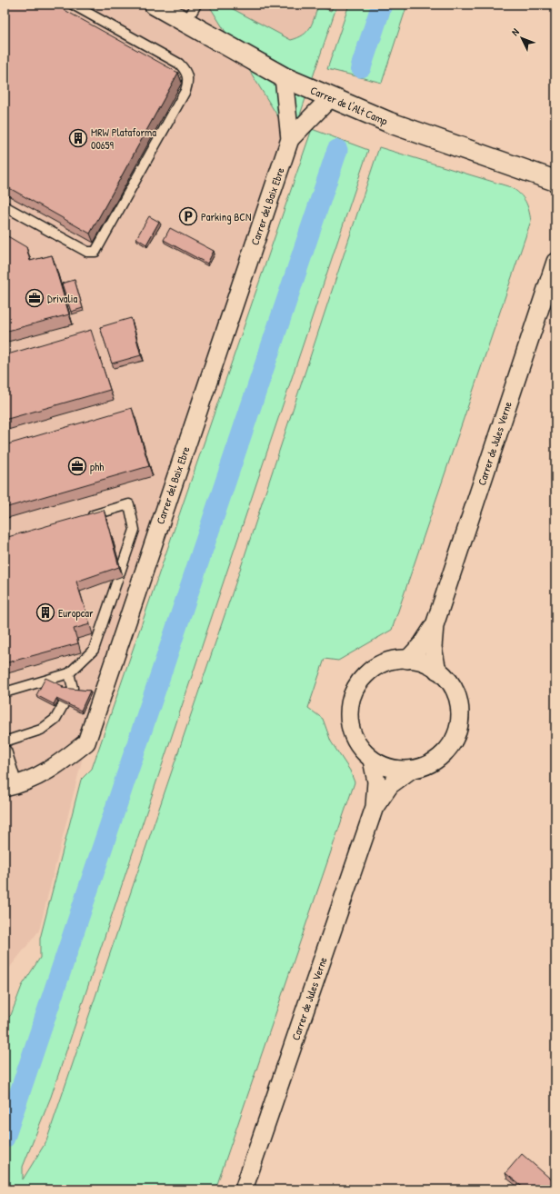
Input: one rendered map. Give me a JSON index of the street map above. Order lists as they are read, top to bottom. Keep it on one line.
{"streets":{"street":["Carrer de l'Alt Camp","Carrer del Baix Ebre","Carrer de Jules Verne"]},"crossings":[["Carrer de l'Alt Camp","Carrer del Baix Ebre"]],"places":{"building":["MRW Plataforma 00659","Europcar"],"parking":["Parking BCN"],"office":["Drivalia","phh"]},"north":"top left"}
